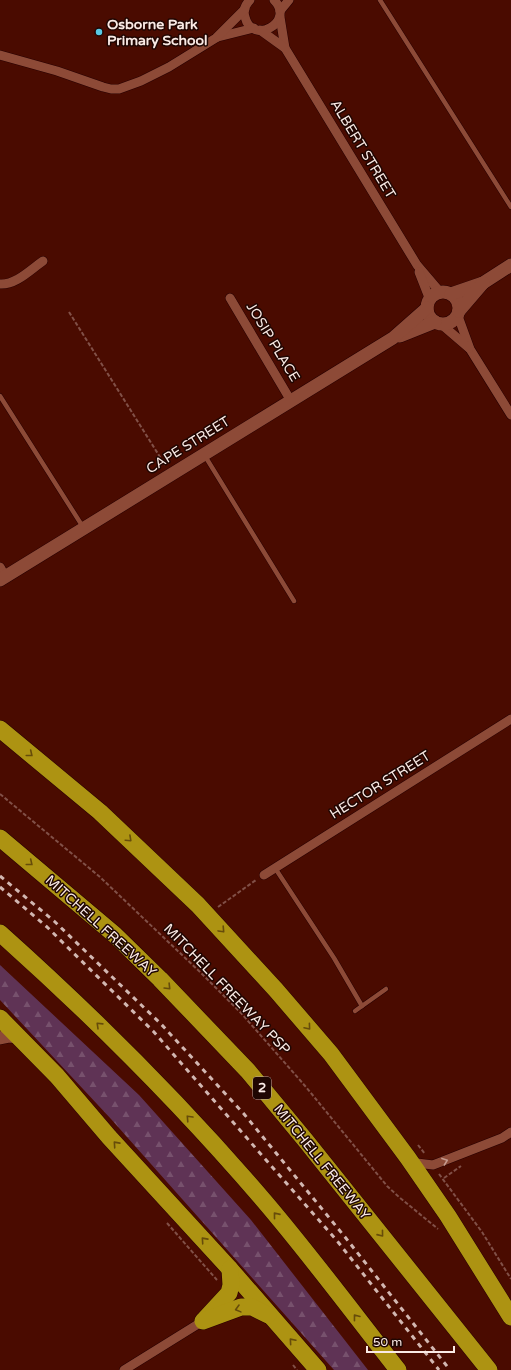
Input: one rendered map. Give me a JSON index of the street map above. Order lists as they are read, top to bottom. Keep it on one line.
{"streets":{"highway":["MITCHELL FREEWAY","2"],"street":["ALBERT STREET","JOSIP PLACE","CAPE STREET","HECTOR STREET"],"path":["MITCHELL FREEWAY PSP"]},"crossings":[["ALBERT STREET","CAPE STREET"],["JOSIP PLACE","CAPE STREET"]],"places":["Osborne Park Primary School"],"scale_bar":"50 m"}
